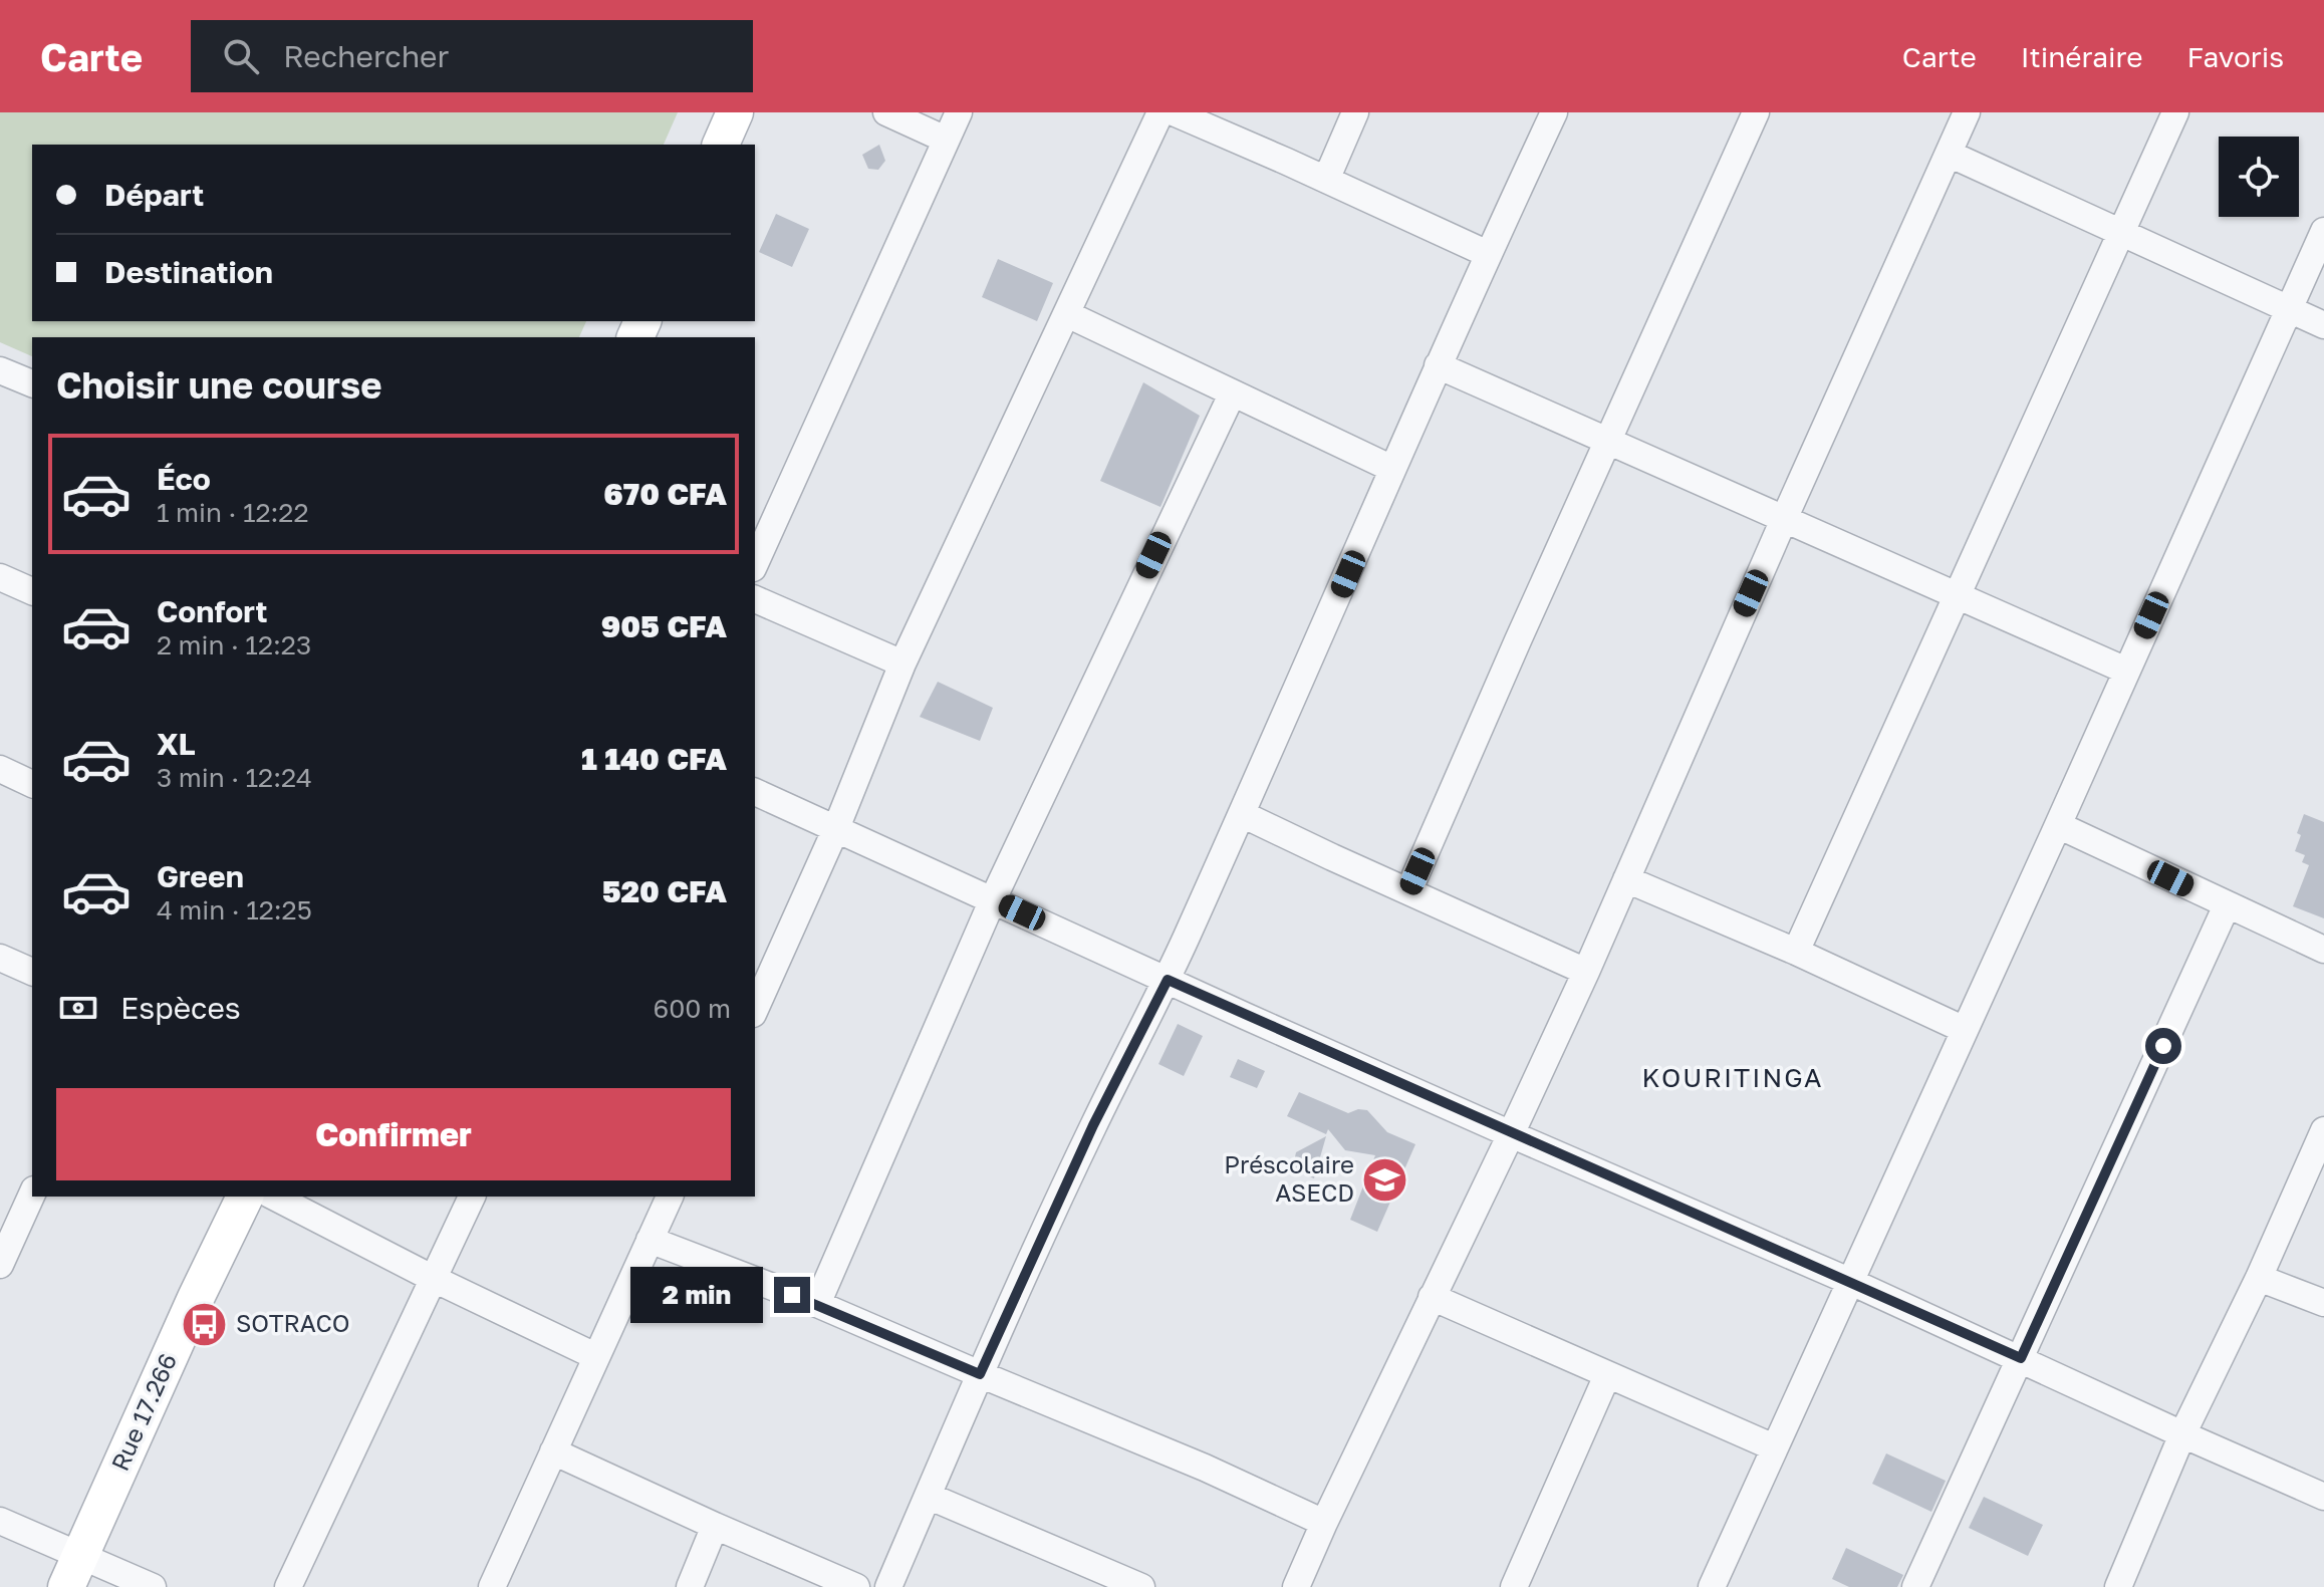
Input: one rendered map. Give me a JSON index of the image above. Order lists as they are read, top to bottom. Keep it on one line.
{"streets":{"main road":["Rue 17.266"]},"districts":["KOURITINGA"],"places":{"school or university":["Préscolaire ASECD"],"bus stop":["SOTRACO"]},"page":{"header":"Carte","search":"Rechercher","nav":["Carte","Itinéraire","Favoris"],"banner":["Départ","Destination"],"heading":"Choisir une course","list":[{"name":"Éco","note":"1 min · 12:22","value":"670 CFA"},{"name":"Confort","note":"2 min · 12:23","value":"905 CFA"},{"name":"XL","note":"3 min · 12:24","value":"1 140 CFA"},{"name":"Green","note":"4 min · 12:25","value":"520 CFA"}],"pay":["Espèces","600 m"],"buttons":"Confirmer","bubble":"2 min"}}
